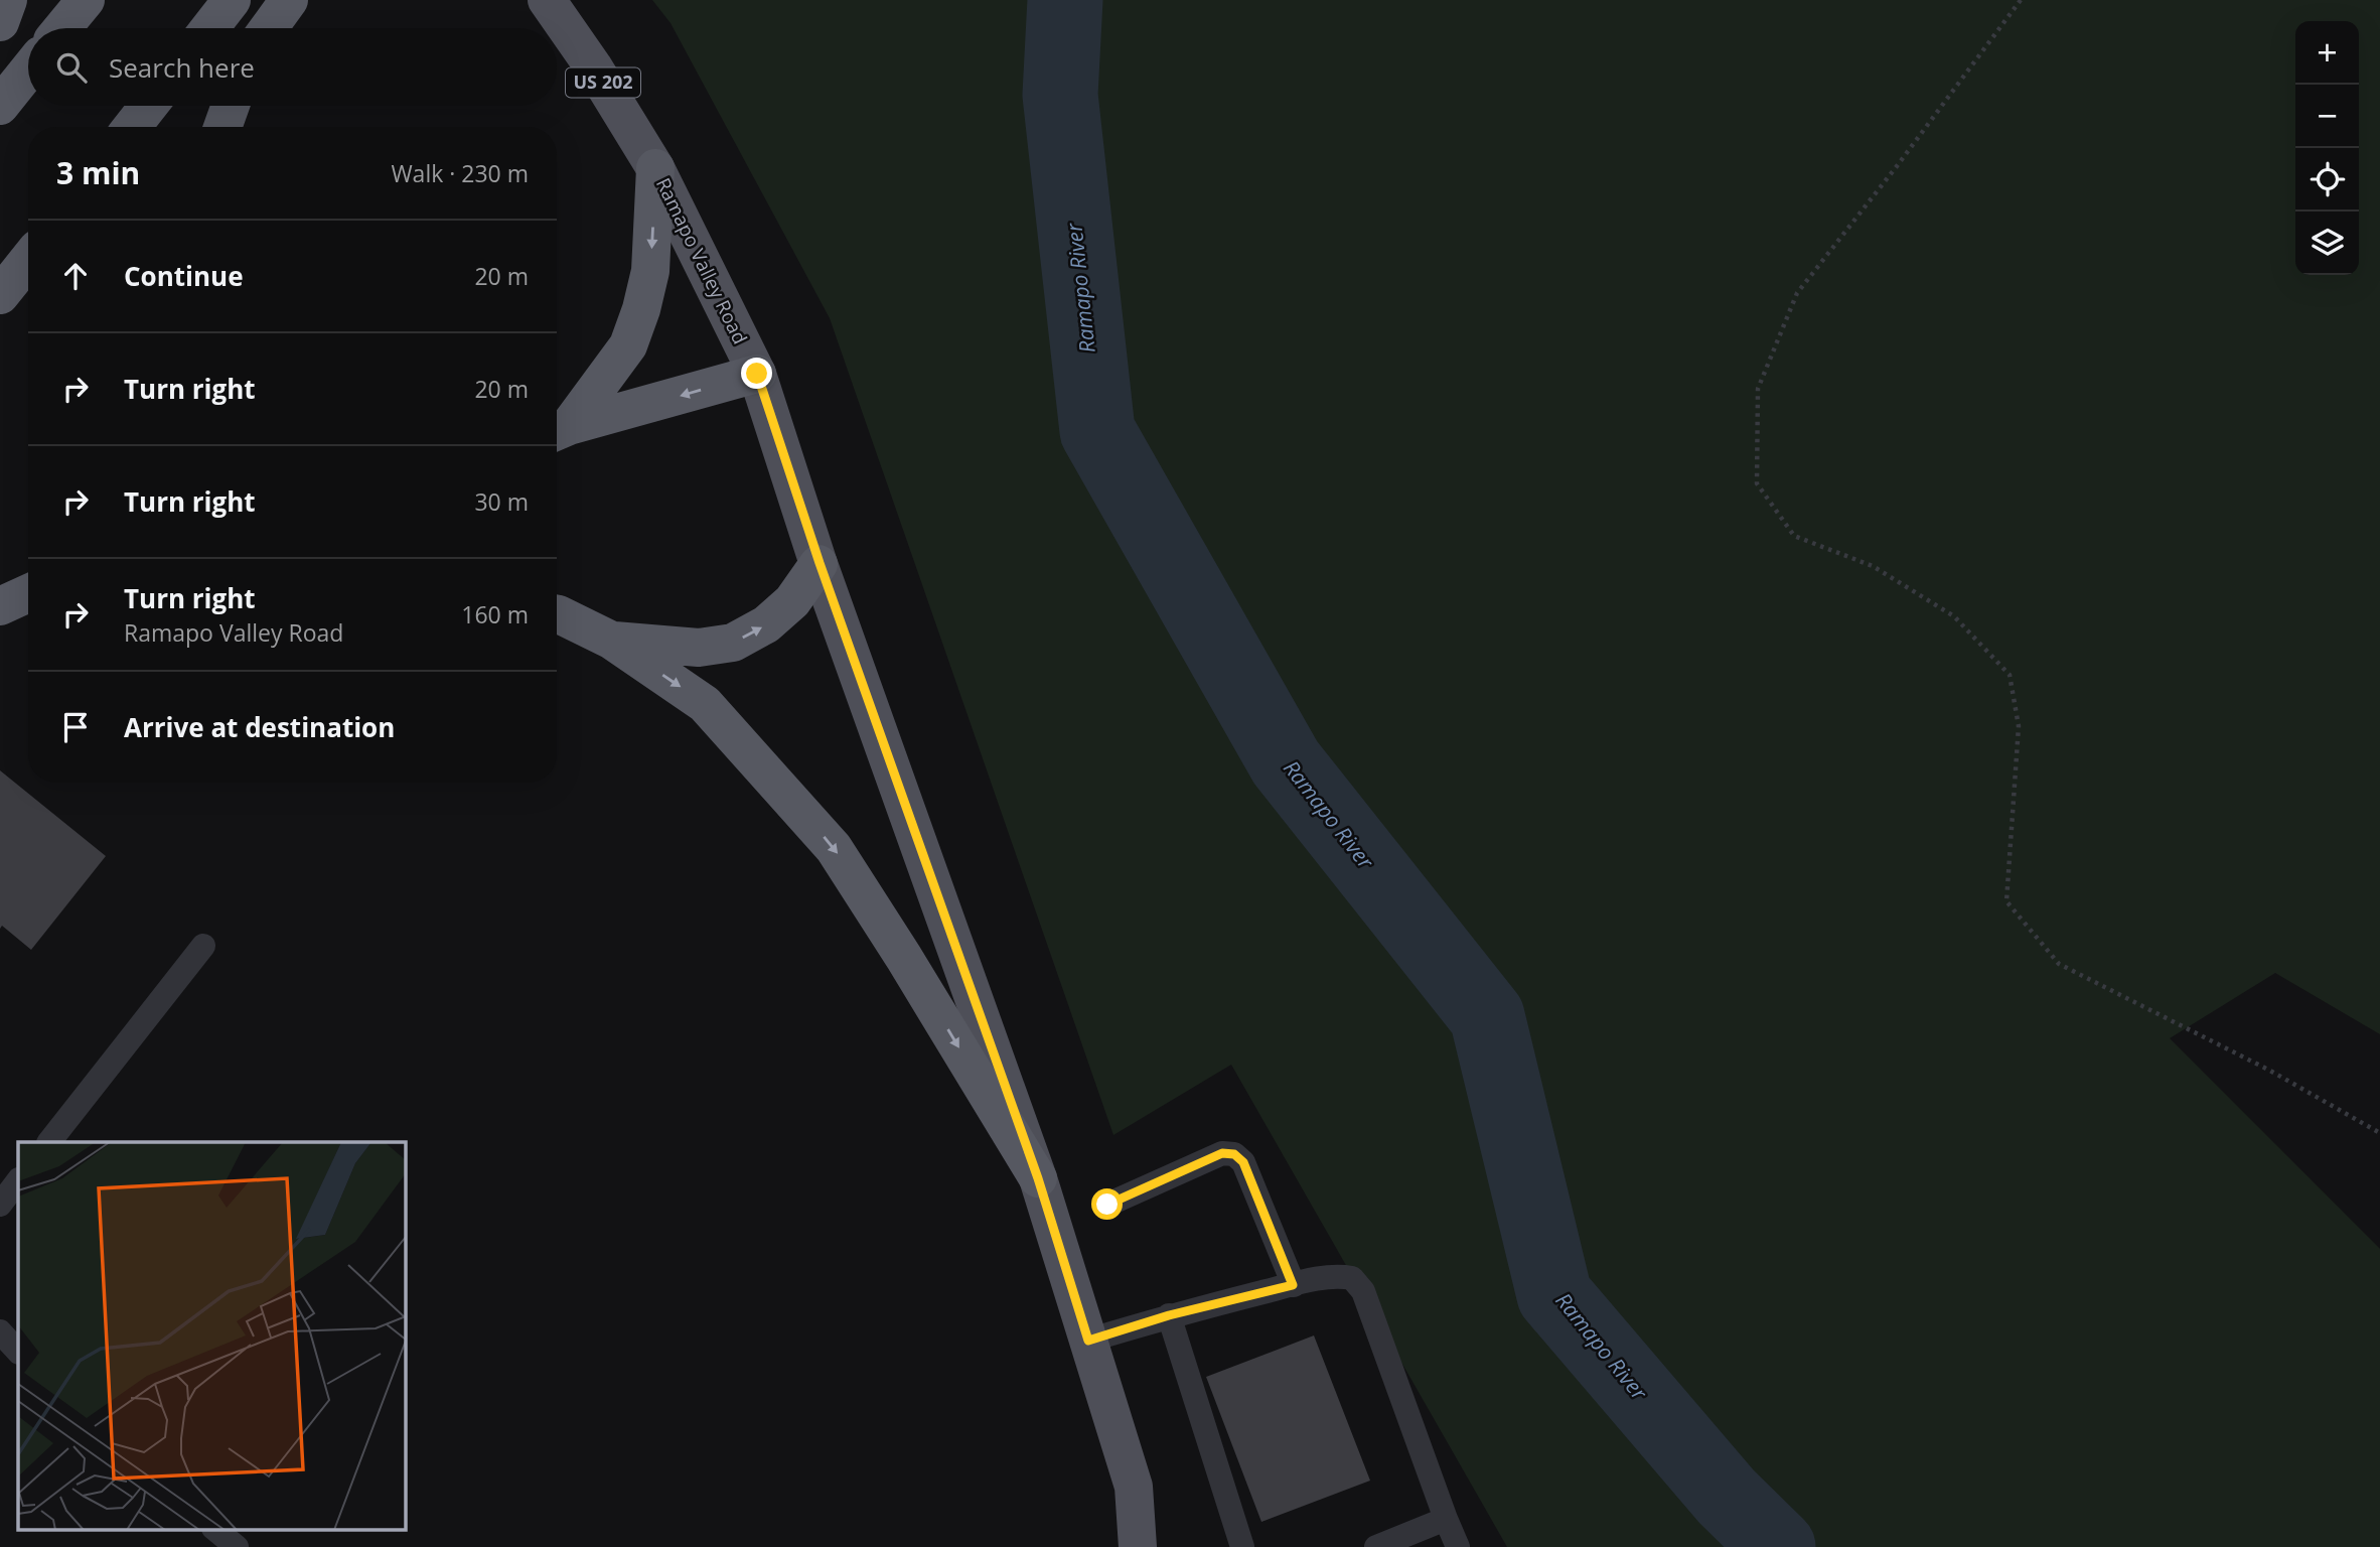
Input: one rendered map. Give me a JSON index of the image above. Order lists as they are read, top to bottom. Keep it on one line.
{"streets":{"main road":["US 202","Ramapo Valley Road"]},"water":["Ramapo River"],"page":{"map_buttons":["+","−"],"search":"Search here","heading":["3 min","Walk · 230 m"],"list":[["Continue","20 m"],["Turn right","20 m"],["Turn right","30 m"],["Turn right","Ramapo Valley Road","160 m"],"Arrive at destination"]}}
